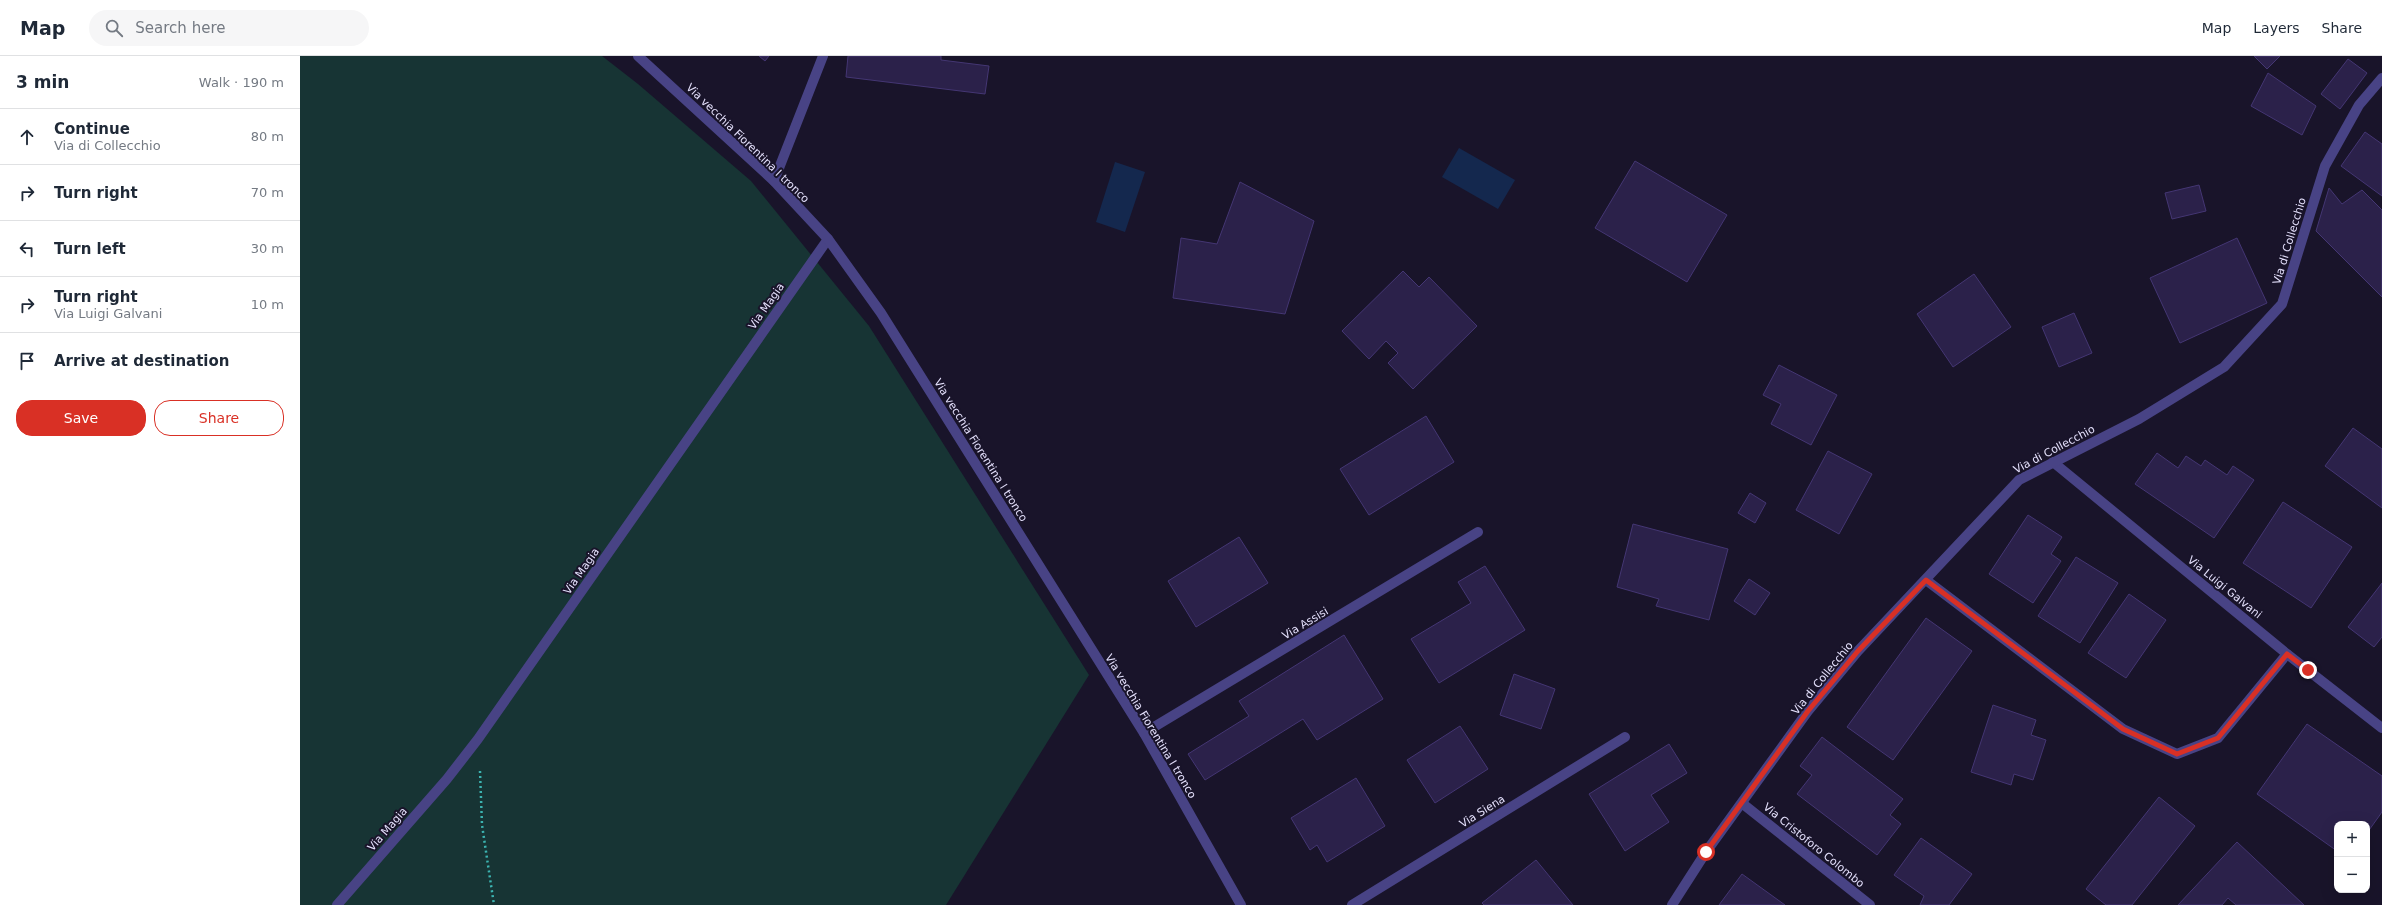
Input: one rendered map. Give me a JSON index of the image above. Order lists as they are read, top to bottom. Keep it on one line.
{"streets":{"street":["Via vecchia Fiorentina I tronco","Via di Collecchio","Via Magia","Via Luigi Galvani","Via Assisi","Via Siena","Via Cristoforo Colombo"]},"crossings":[["Via vecchia Fiorentina I tronco","Via Magia"],["Via vecchia Fiorentina I tronco","Via Assisi"],["Via di Collecchio","Via Luigi Galvani"],["Via di Collecchio","Via Cristoforo Colombo"]],"page":{"header":"Map","search":"Search here","nav":["Map","Layers","Share"],"heading":["3 min","Walk · 190 m"],"list":[["Continue","Via di Collecchio","80 m"],["Turn right","70 m"],["Turn left","30 m"],["Turn right","Via Luigi Galvani","10 m"],"Arrive at destination"],"buttons":["Save","Share"],"map_buttons":["+","−"]}}
